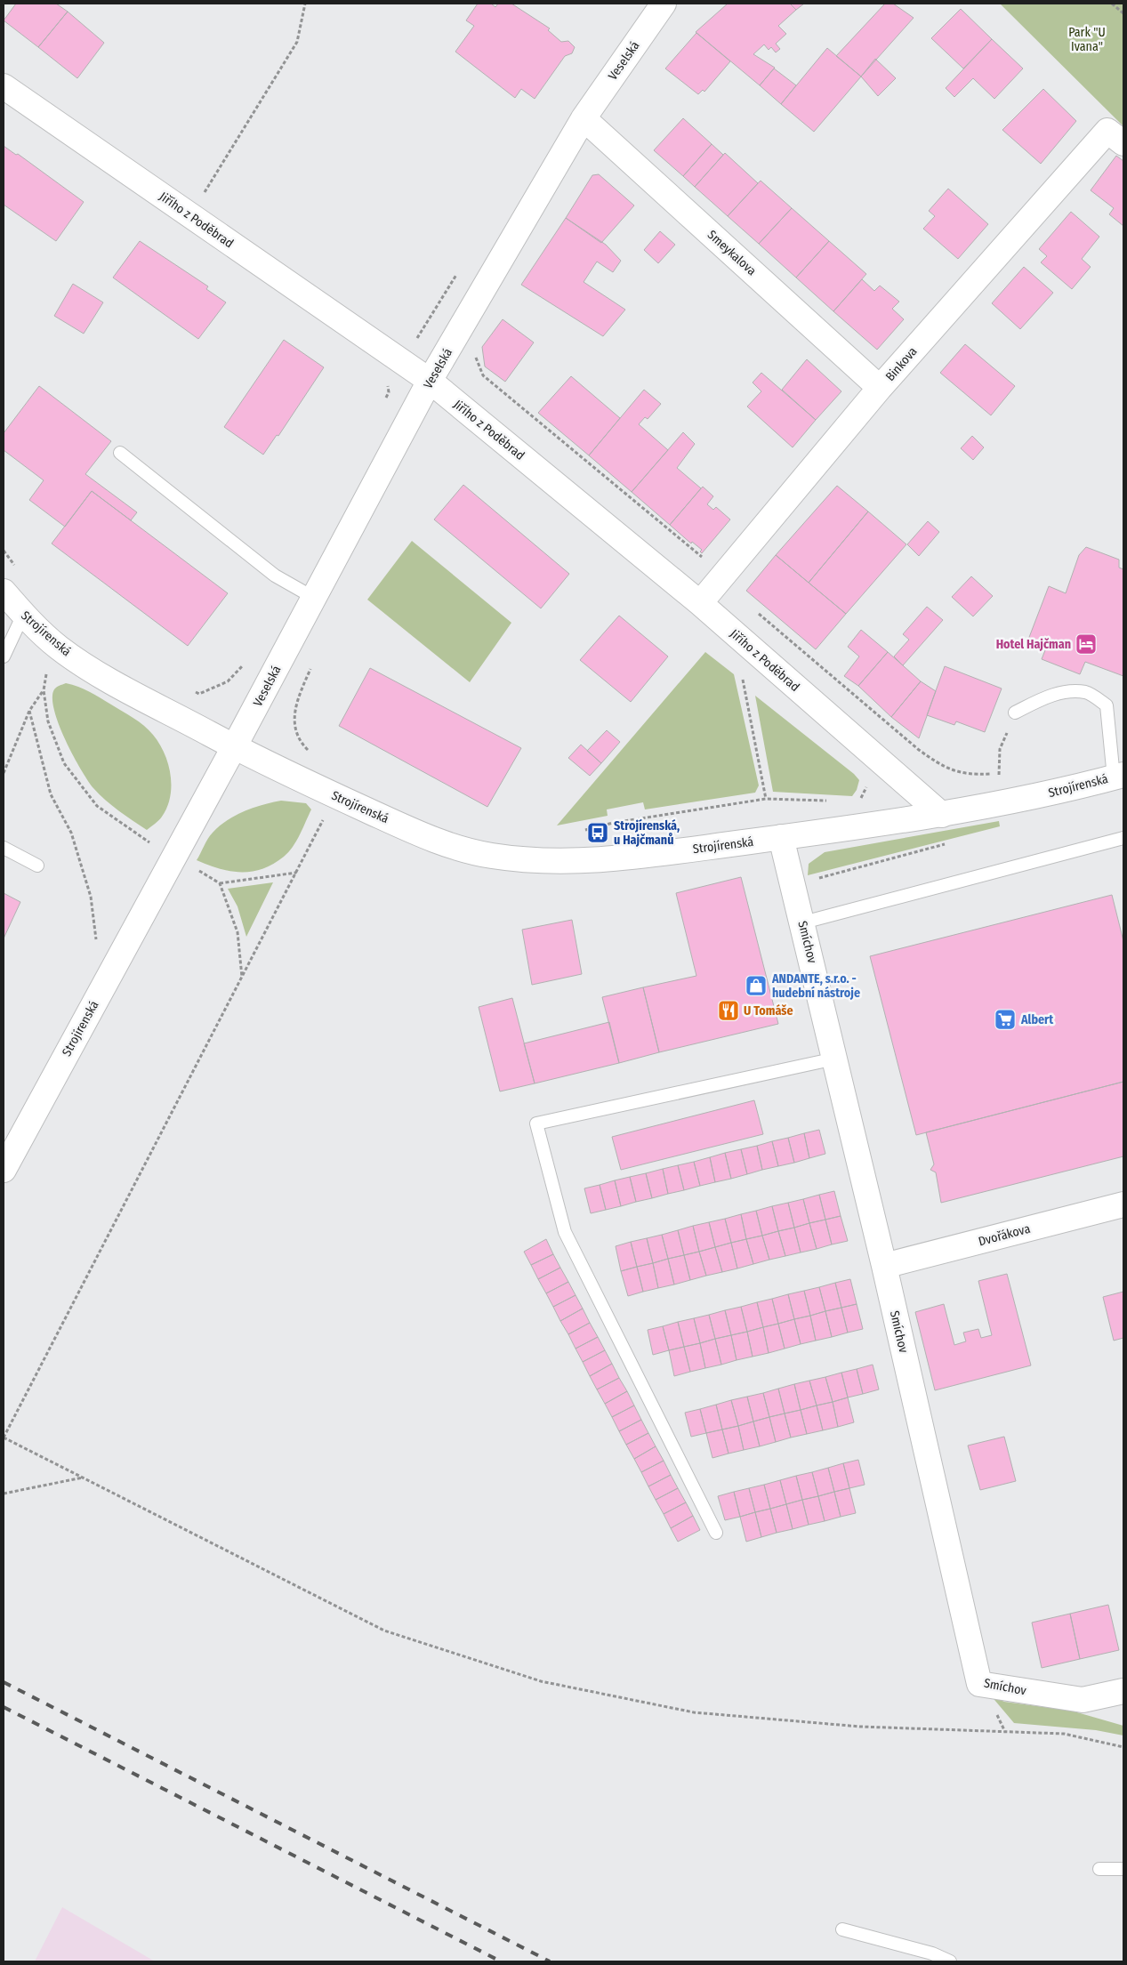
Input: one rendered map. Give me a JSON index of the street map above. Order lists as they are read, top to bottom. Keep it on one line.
{"streets":{"street":["Veselská","Jiřího z Poděbrad","Smeykalova","Binkova","Strojírenská","Smíchov","Dvořákova"]},"crossings":[["Veselská","Jiřího z Poděbrad"],["Veselská","Smeykalova"],["Veselská","Strojírenská"],["Jiřího z Poděbrad","Binkova"],["Jiřího z Poděbrad","Strojírenská"],["Smeykalova","Binkova"],["Strojírenská","Smíchov"],["Smíchov","Dvořákova"]],"parks":["Park \"U Ivana\""],"places":{"hotel":["Hotel Hajčman"],"bus stop":["Strojírenská, u Hajčmanů"],"shop":["ANDANTE, s.r.o. - hudební nástroje"],"restaurant":["U Tomáše"],"supermarket":["Albert"]}}
